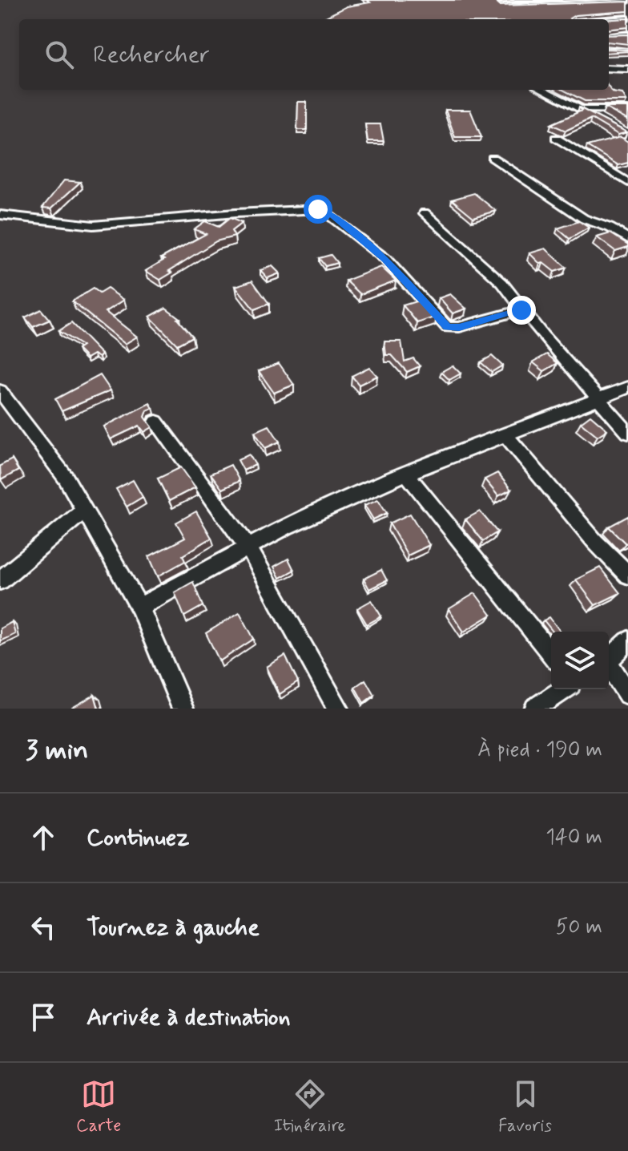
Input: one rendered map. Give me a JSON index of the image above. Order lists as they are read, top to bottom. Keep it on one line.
{"page":{"search":"Rechercher","heading":["3 min","À pied · 190 m"],"list":[["Continuez","140 m"],["Tournez à gauche","50 m"],"Arrivée à destination"],"nav":["Carte","Itinéraire","Favoris"]}}
